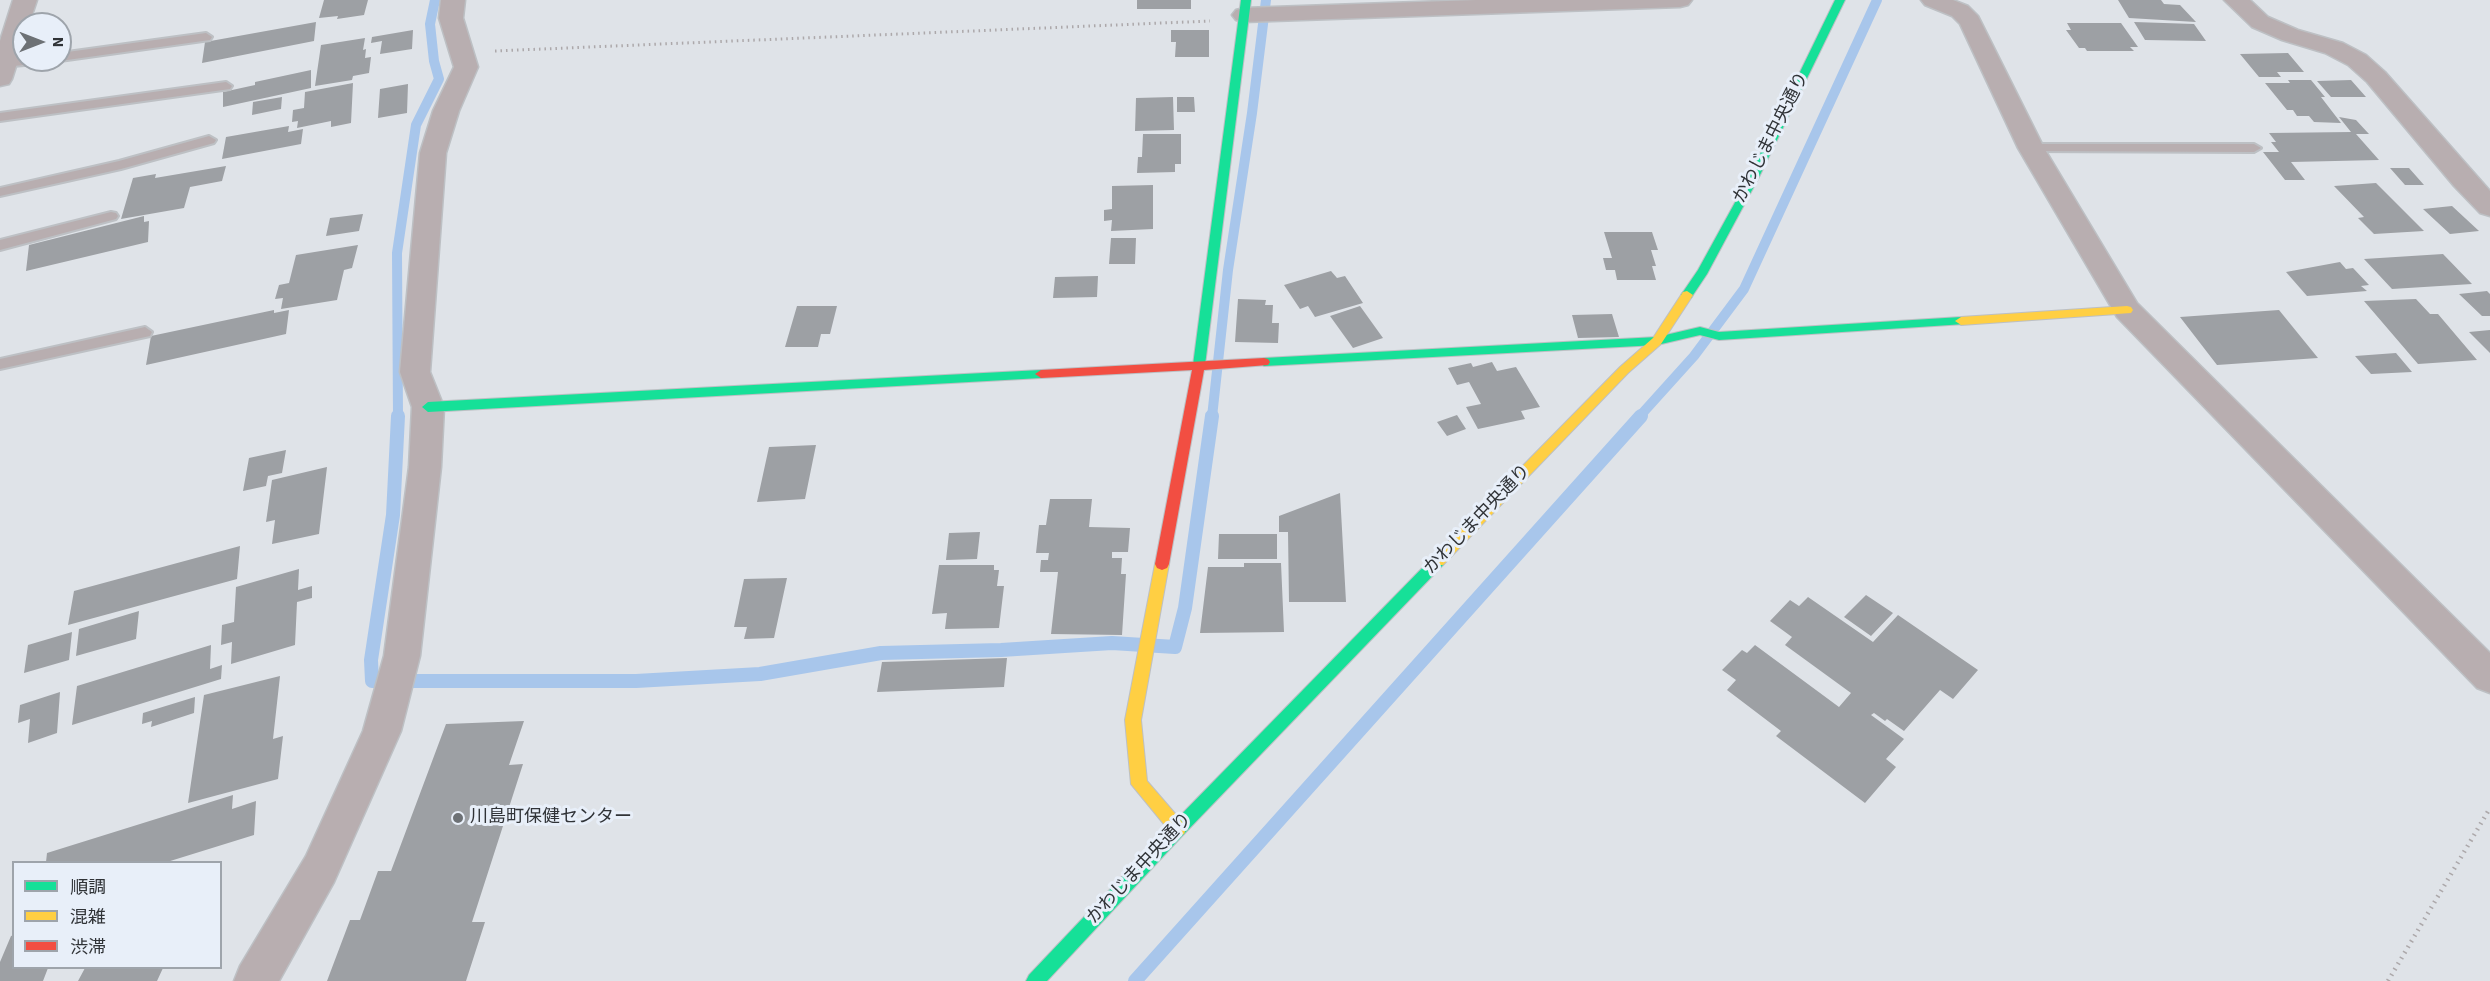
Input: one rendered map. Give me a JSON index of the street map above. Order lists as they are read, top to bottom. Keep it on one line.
{"streets":{"street":["かわじま中央通り"]},"places":["川島町保健センター"],"legend":["順調","混雑","渋滞"],"north":"right"}
